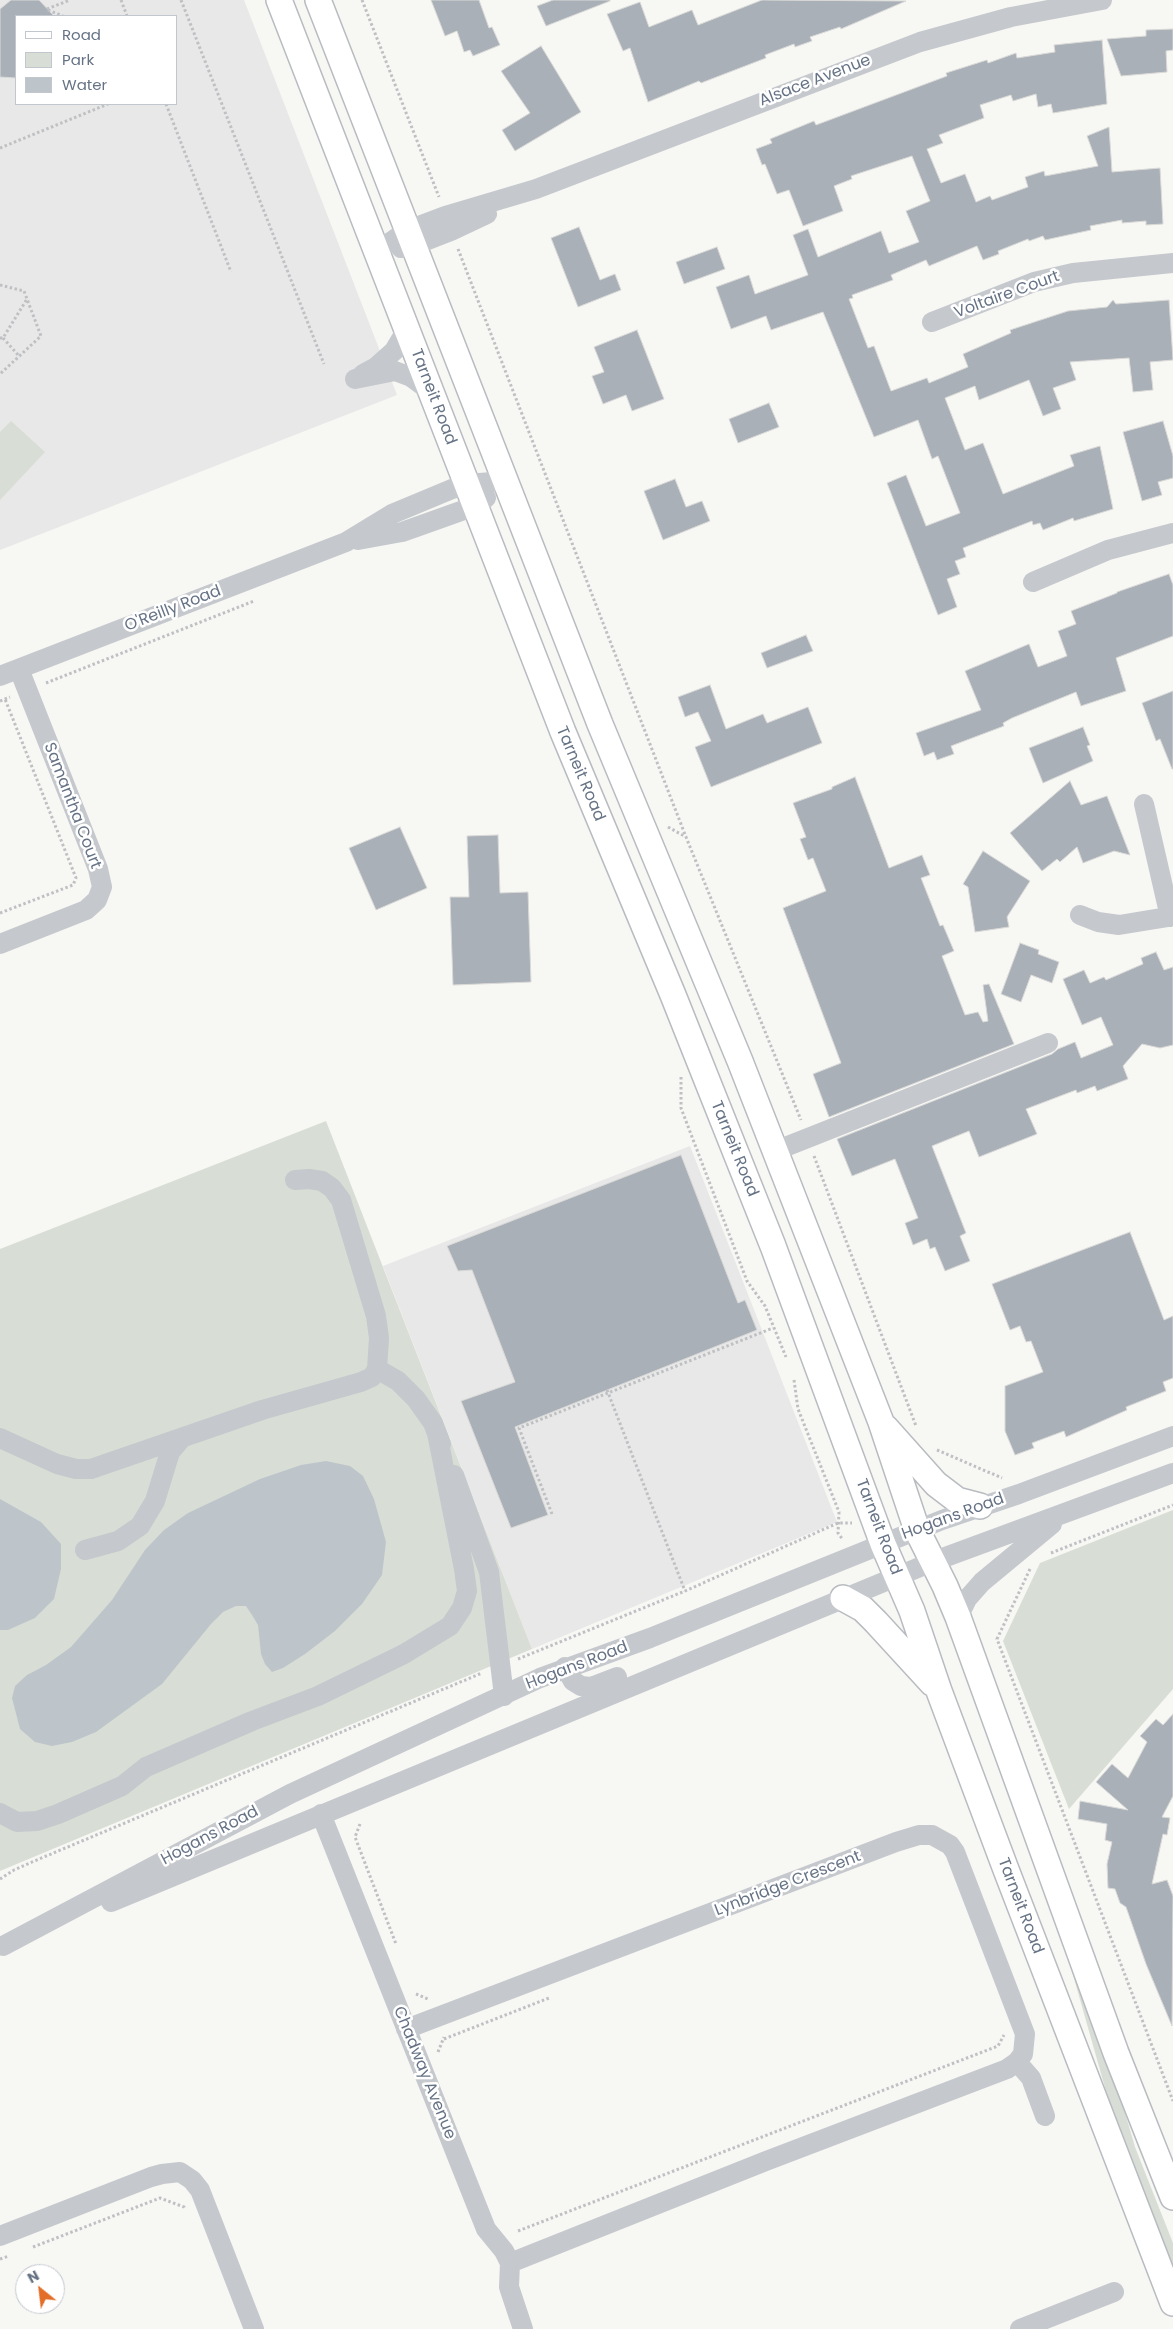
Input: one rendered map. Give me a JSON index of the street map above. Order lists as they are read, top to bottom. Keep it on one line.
{"streets":{"main road":["Tarneit Road"],"street":["Alsace Avenue","Voltaire Court","O'Reilly Road","Samantha Court","Hogans Road","Lynbridge Crescent","Chadway Avenue"]},"crossings":[["Alsace Avenue","Tarneit Road"],["Tarneit Road","O'Reilly Road"],["Tarneit Road","Hogans Road"],["O'Reilly Road","Samantha Court"],["Hogans Road","Chadway Avenue"],["Lynbridge Crescent","Chadway Avenue"]],"legend":["Road","Park","Water"],"north":"top left"}
